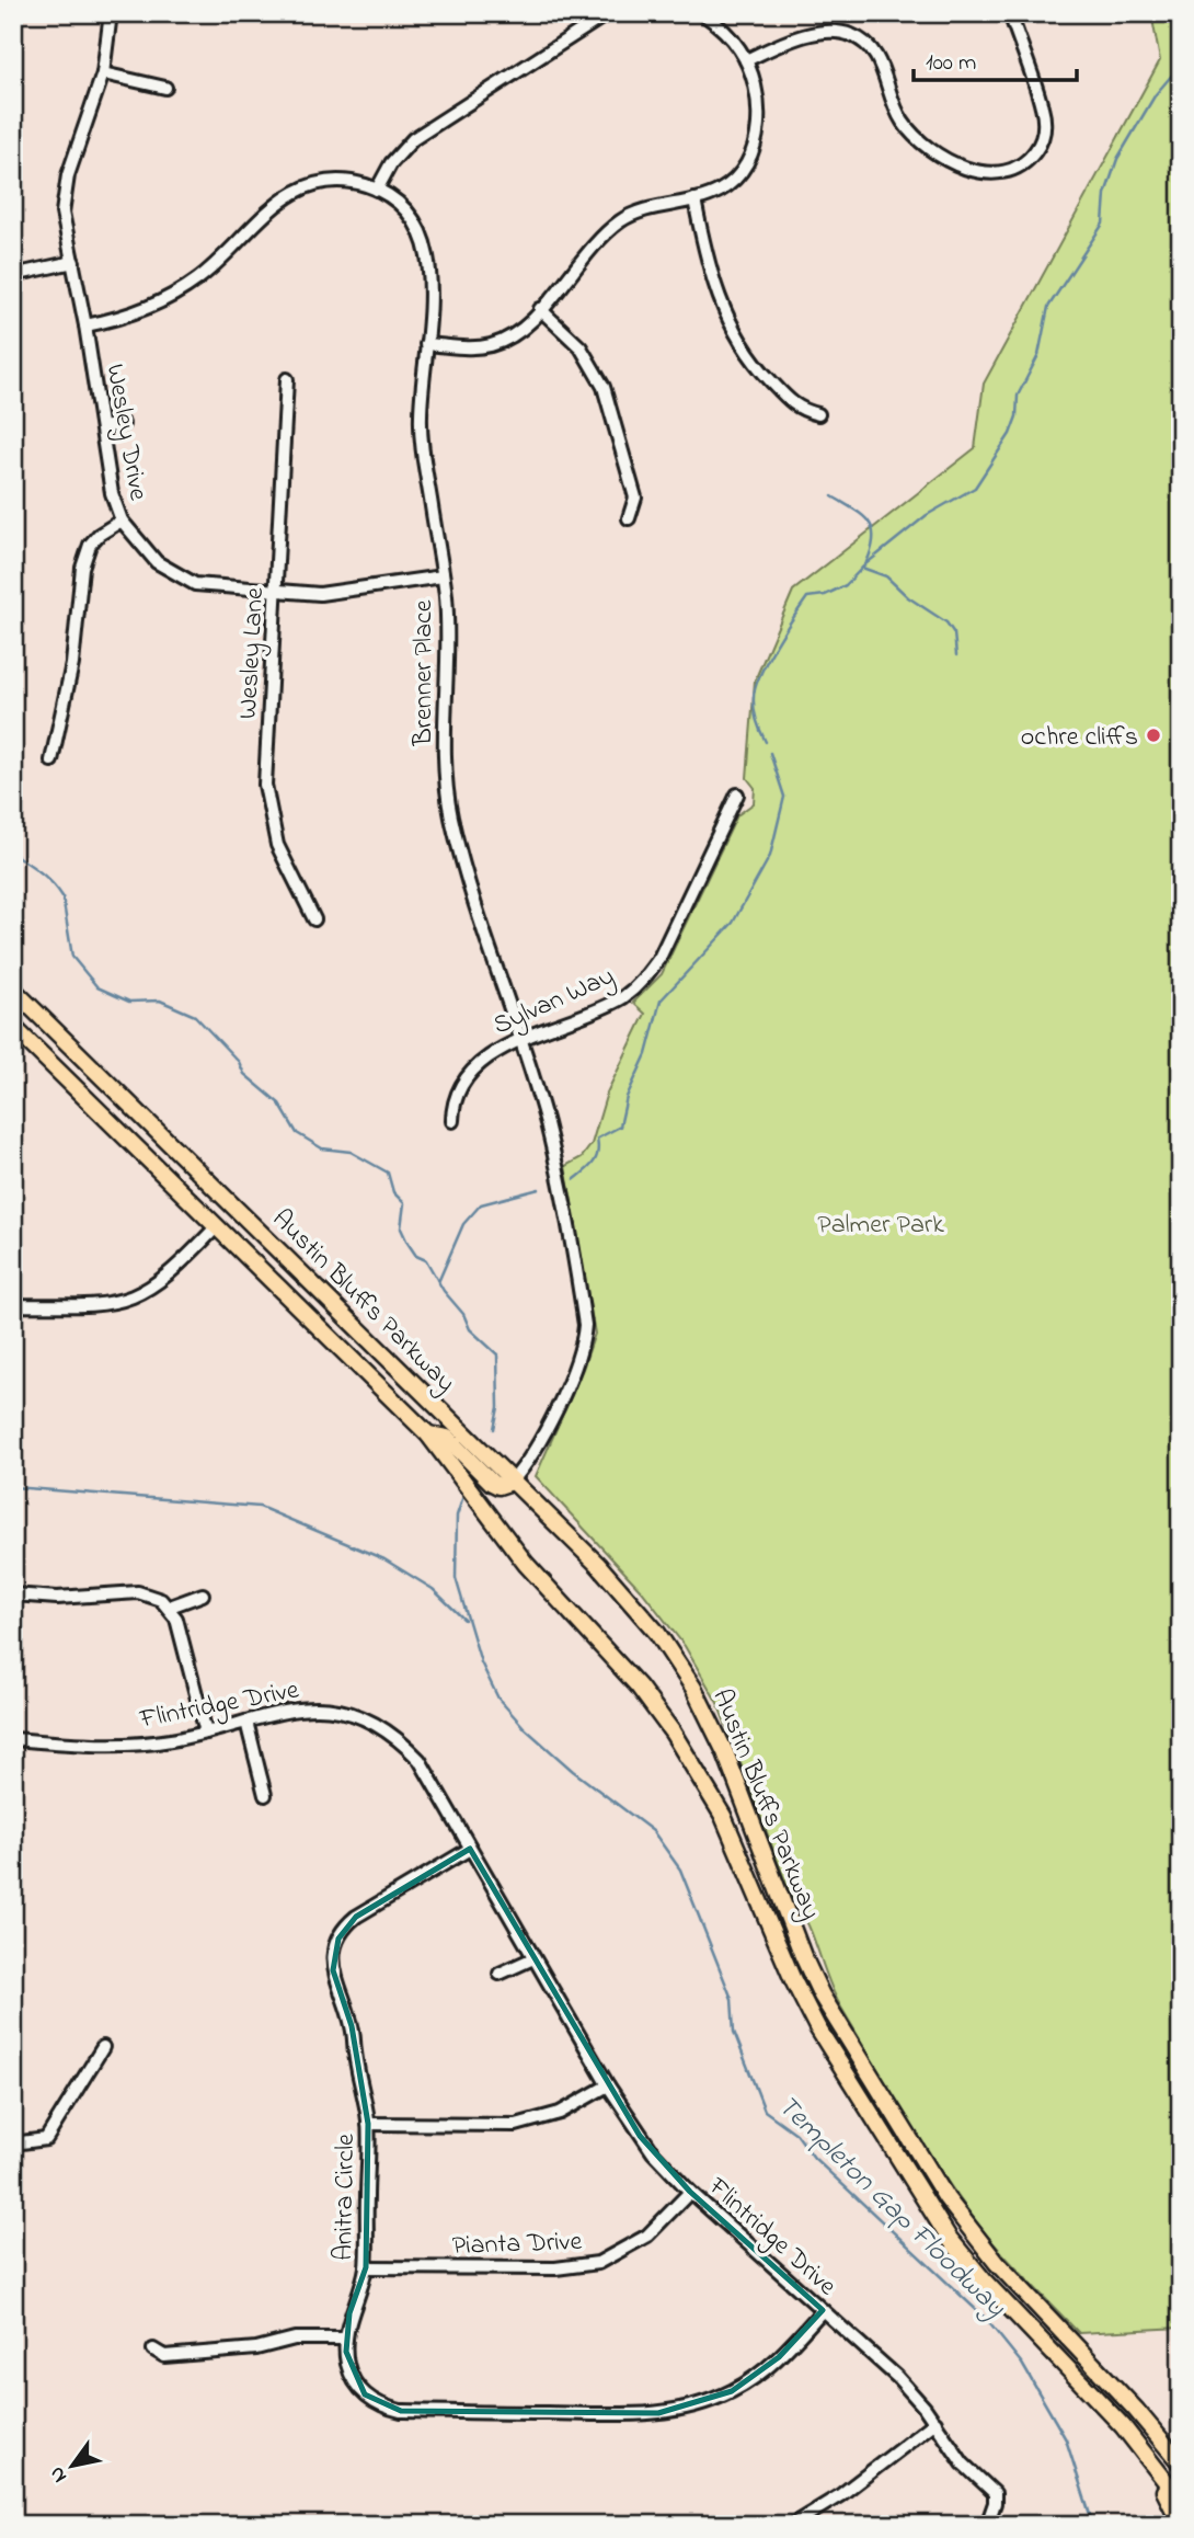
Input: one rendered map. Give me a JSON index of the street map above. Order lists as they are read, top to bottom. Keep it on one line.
{"streets":{"main road":["Austin Bluffs Parkway"],"street":["Wesley Drive","Wesley Lane","Brenner Place","Sylvan Way","Flintridge Drive","Anitra Circle","Pianta Drive"]},"crossings":[["Wesley Drive","Wesley Lane"],["Wesley Drive","Brenner Place"],["Brenner Place","Sylvan Way"],["Brenner Place","Austin Bluffs Parkway"],["Flintridge Drive","Anitra Circle"],["Flintridge Drive","Pianta Drive"],["Anitra Circle","Pianta Drive"]],"water":["Templeton Gap Floodway"],"parks":["Palmer Park"],"places":["ochre cliffs"],"scale_bar":"100 m","north":"bottom left"}
